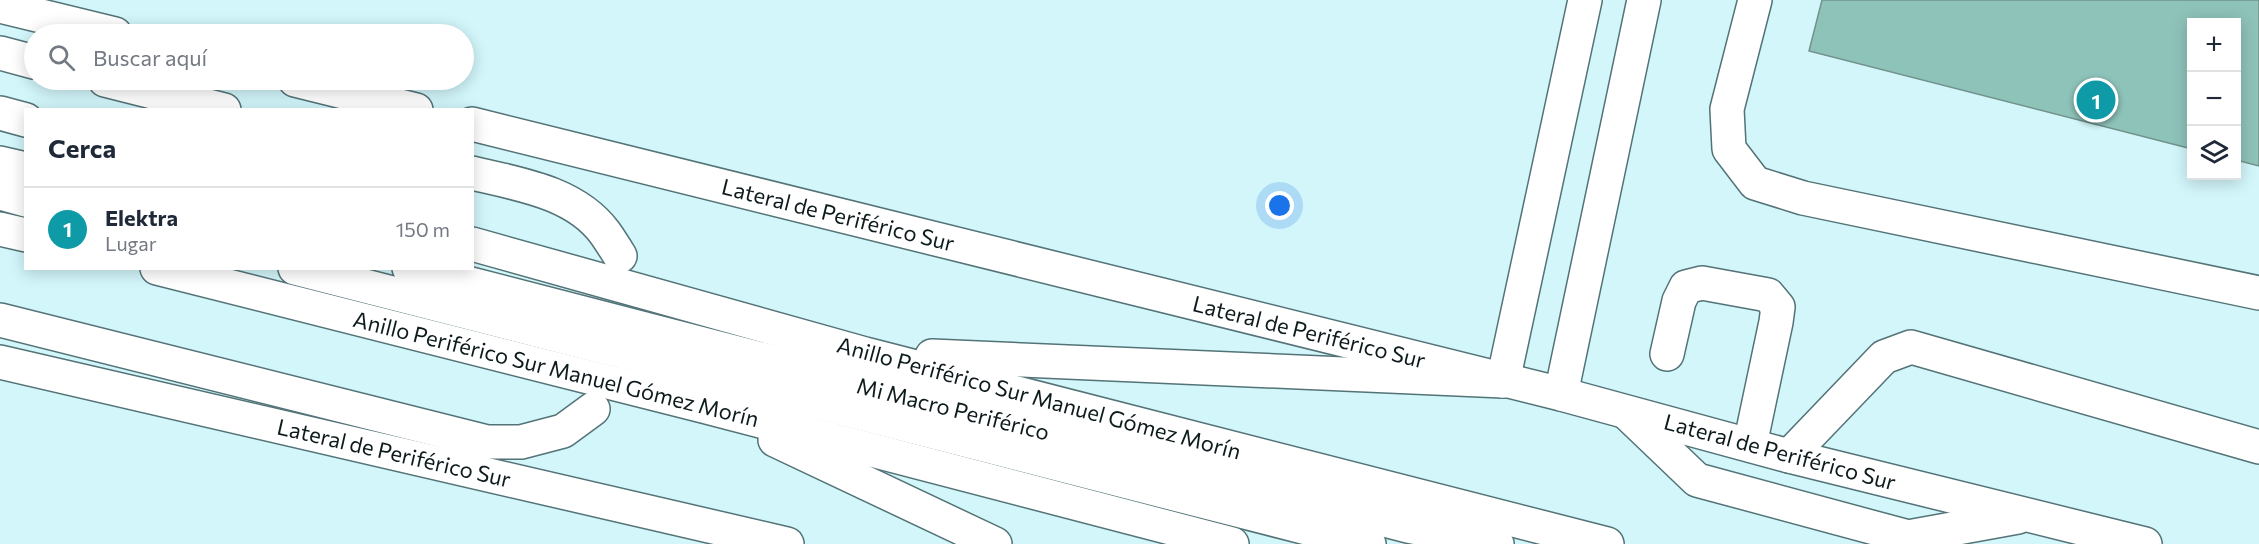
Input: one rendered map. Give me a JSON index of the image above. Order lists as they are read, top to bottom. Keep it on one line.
{"streets":{"main road":["Lateral de Periférico Sur","Anillo Periférico Sur Manuel Gómez Morín","Mi Macro Periférico"]},"page":{"map_buttons":["+","−"],"search":"Buscar aquí","pins":"1","heading":"Cerca","list":[{"mark":"1","name":"Elektra","note":"Lugar","value":"150 m"}]}}
